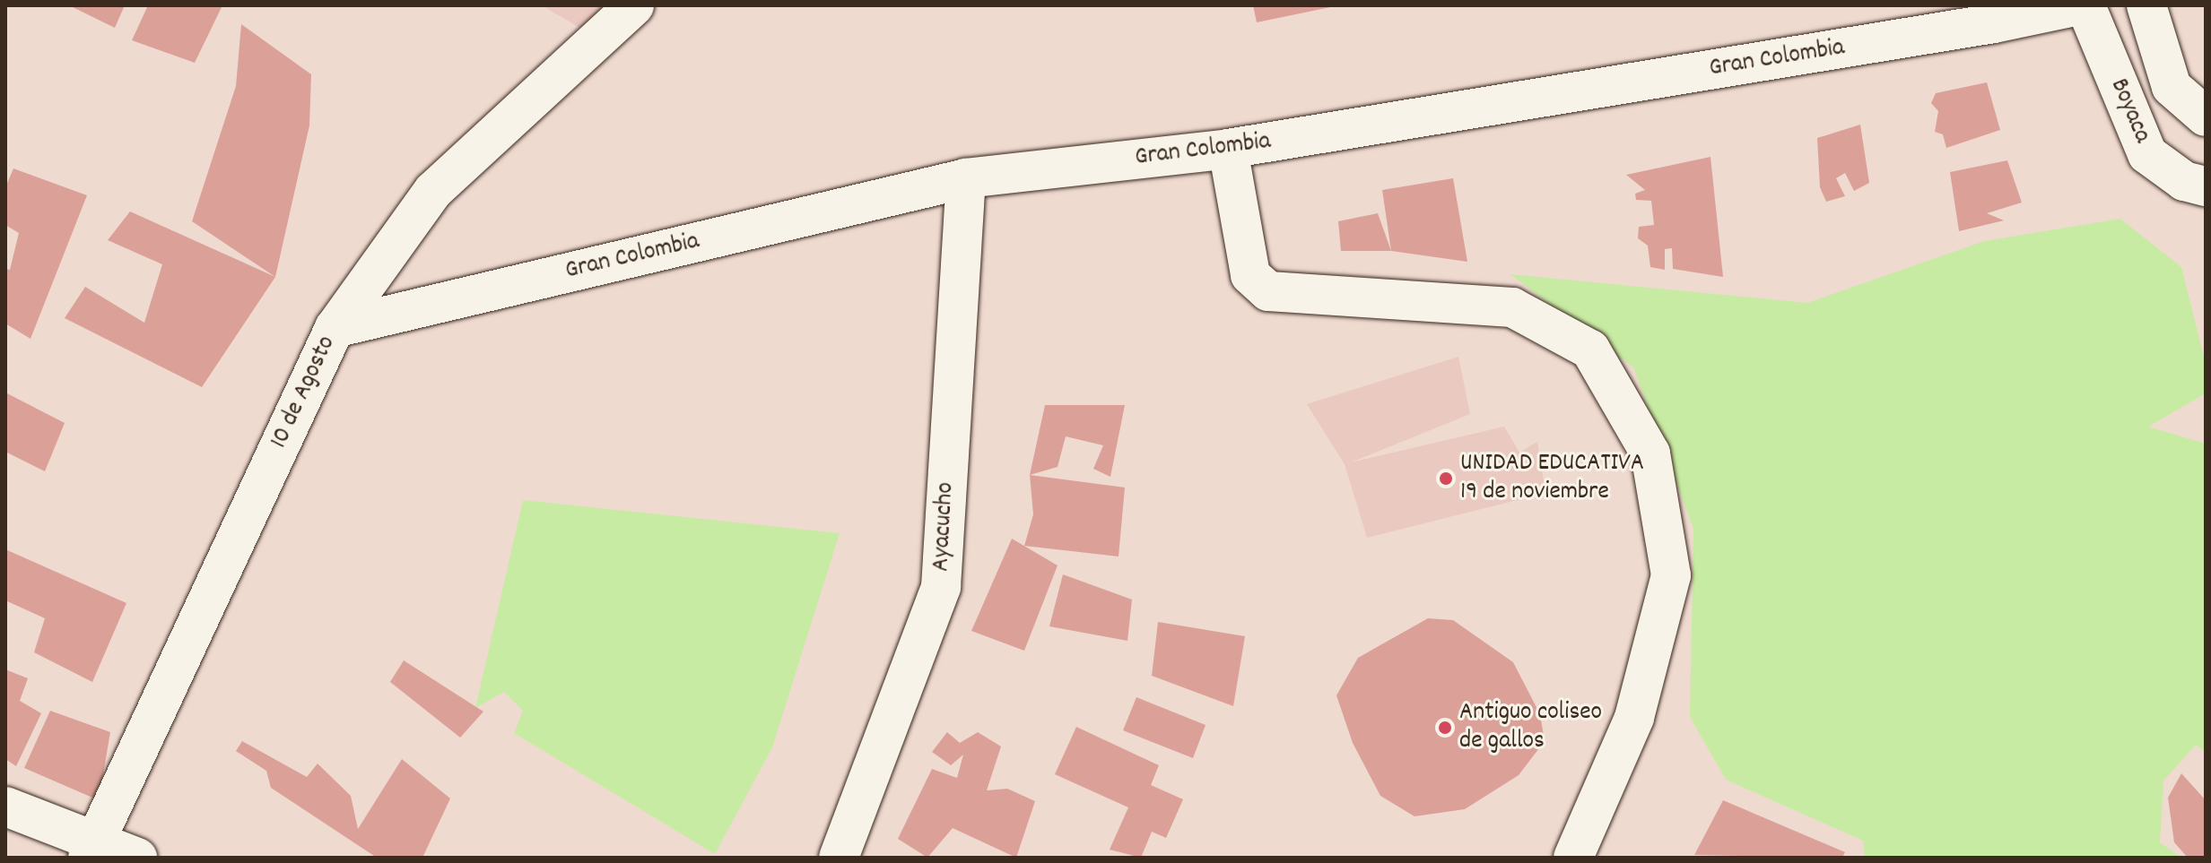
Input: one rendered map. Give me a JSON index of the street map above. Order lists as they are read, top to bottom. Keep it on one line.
{"streets":{"street":["Gran Colombia","Boyaca","10 de Agosto","Ayacucho"]},"crossings":[["Gran Colombia","10 de Agosto"],["Gran Colombia","Ayacucho"]],"places":["UNIDAD EDUCATIVA 19 de noviembre","Antiguo coliseo de gallos"]}
